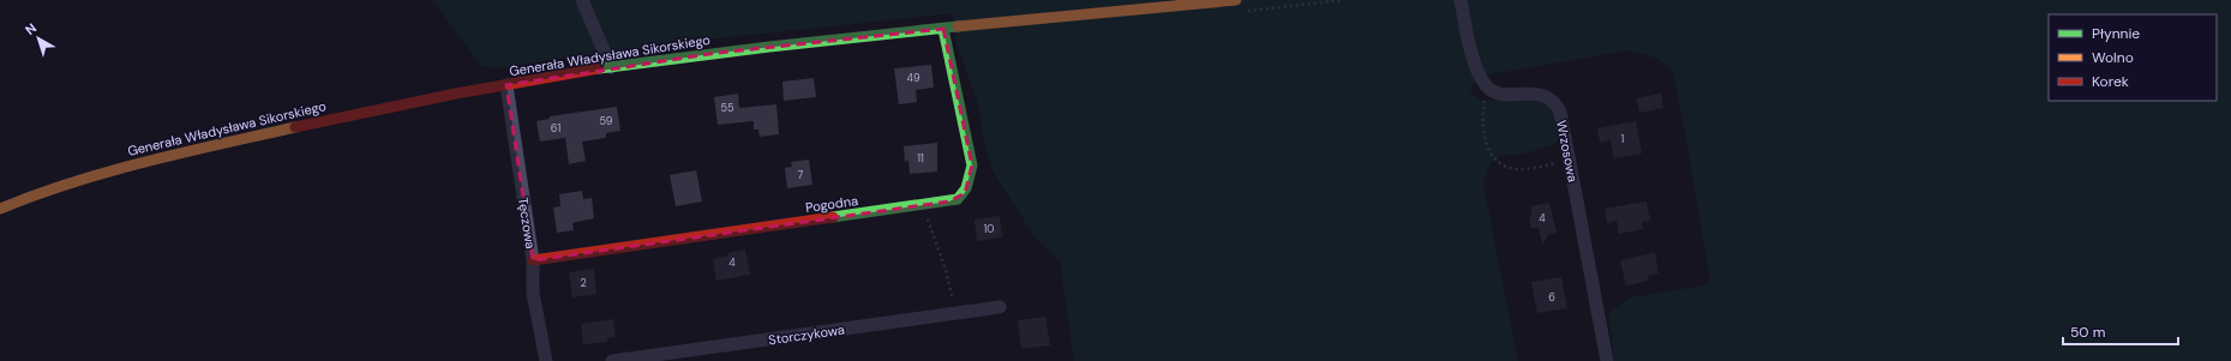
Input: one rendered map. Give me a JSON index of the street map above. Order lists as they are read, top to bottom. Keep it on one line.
{"streets":{"street":["Generała Władysława Sikorskiego","Wrzosowa","Pogodna","Tęczowa","Storczykowa"]},"crossings":[["Generała Władysława Sikorskiego","Pogodna"],["Generała Władysława Sikorskiego","Tęczowa"],["Pogodna","Tęczowa"]],"house_numbers":["49","55","59","61","1","11","7","4","10","4","2","6"],"legend":["Płynnie","Wolno","Korek"],"scale_bar":"50 m","north":"top left"}
